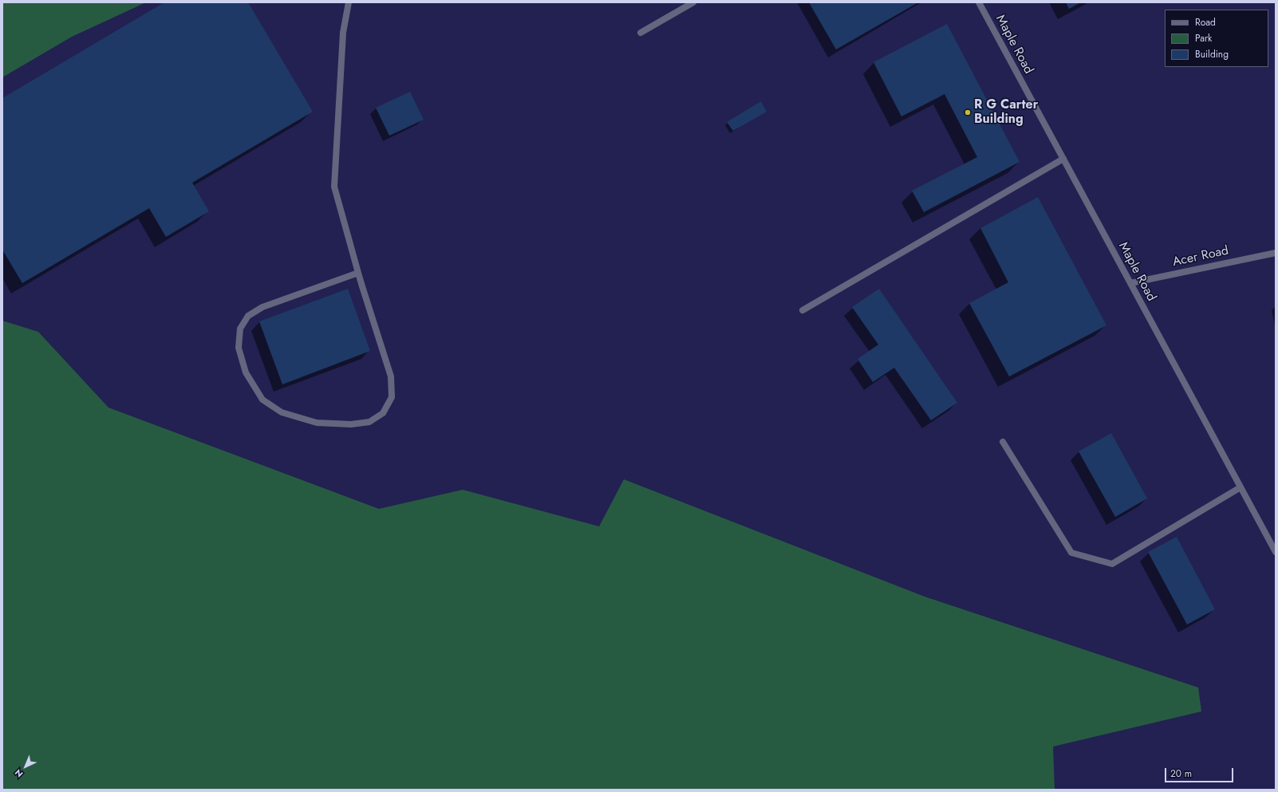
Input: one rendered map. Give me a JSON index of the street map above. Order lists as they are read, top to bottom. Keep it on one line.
{"streets":{"street":["Maple Road","Acer Road"]},"crossings":[["Maple Road","Acer Road"]],"places":["R G Carter Building"],"legend":["Road","Park","Building"],"scale_bar":"20 m","north":"bottom left"}
